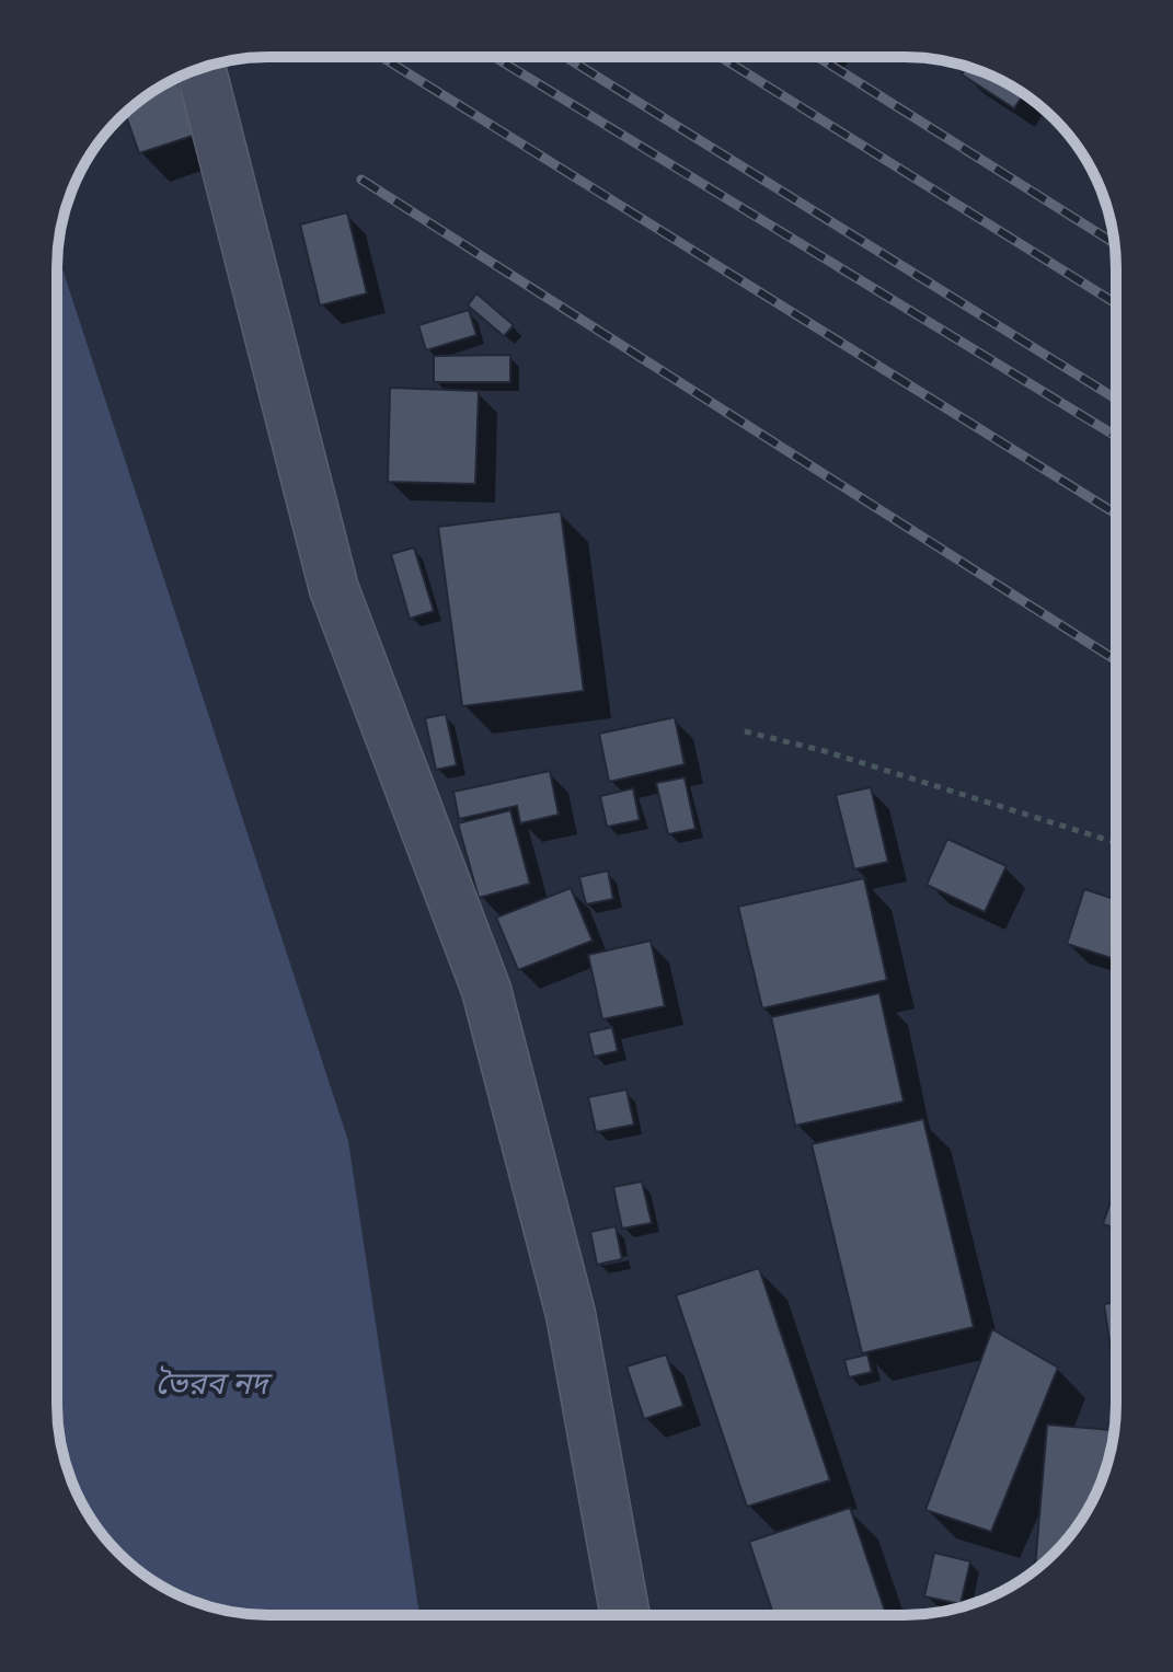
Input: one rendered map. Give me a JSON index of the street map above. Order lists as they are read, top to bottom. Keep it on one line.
{"water":["ভৈরব নদ"]}
